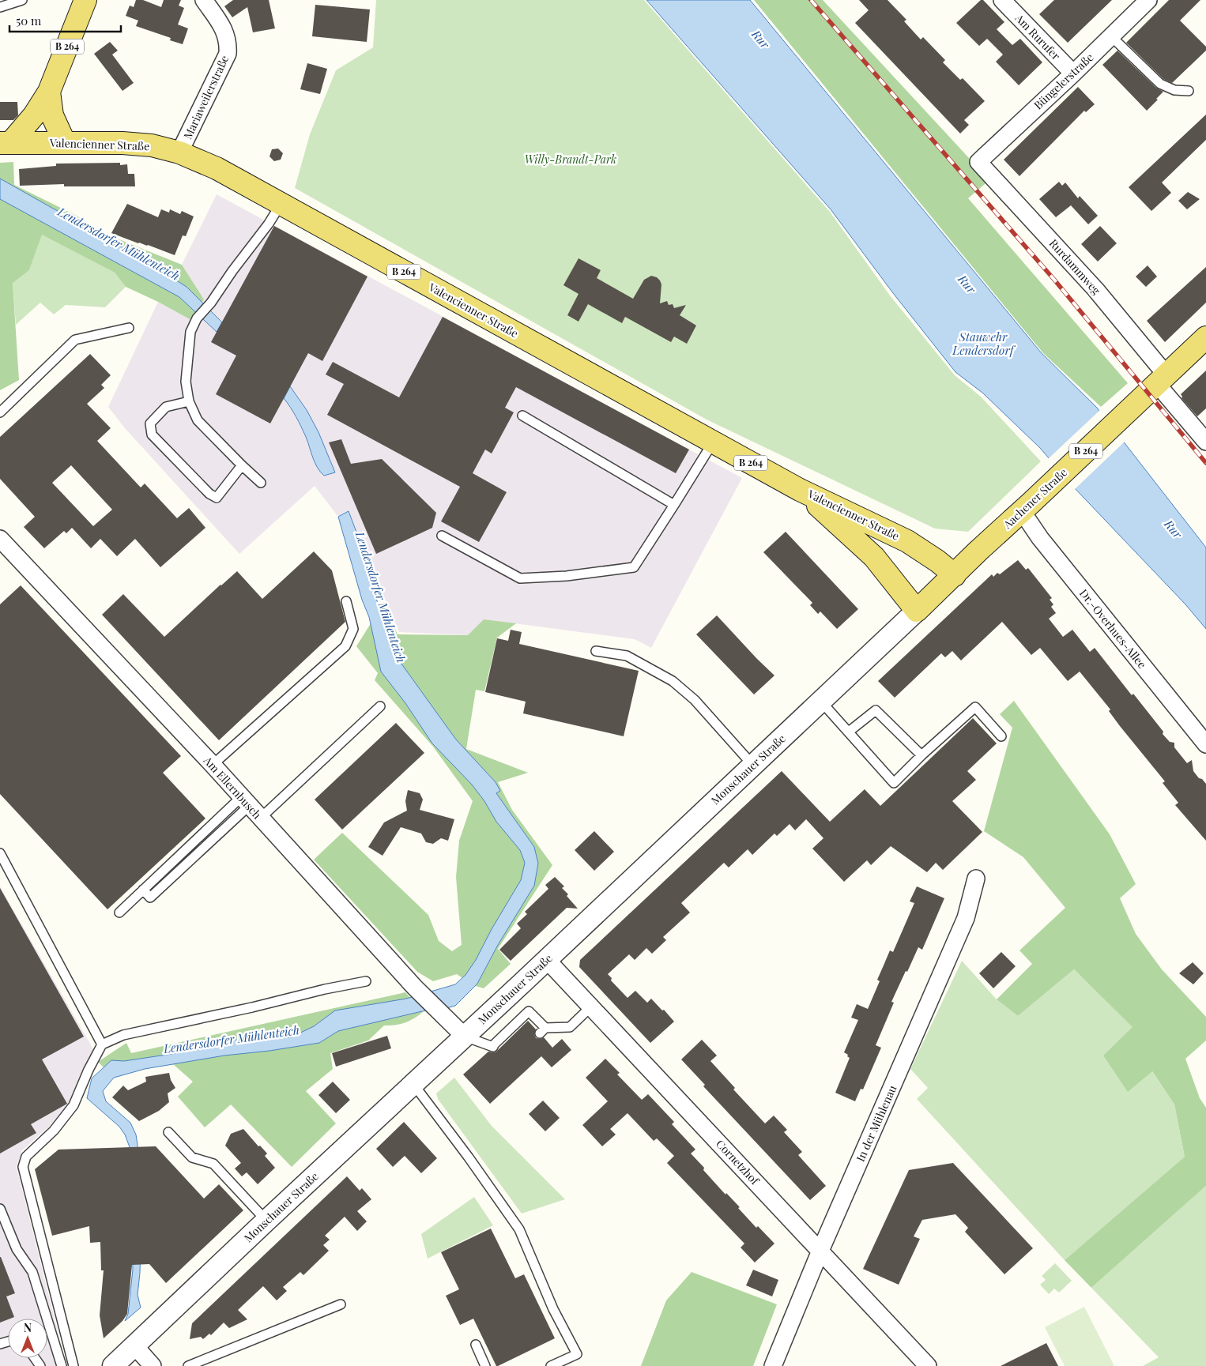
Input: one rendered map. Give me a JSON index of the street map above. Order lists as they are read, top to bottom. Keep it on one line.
{"streets":{"main road":["B 264","Valencienner Straße","Aachener Straße"],"street":["Am Rurufer","Büngelerstraße","Mariaweilerstraße","Rurdammweg","Dr.-Overhues-Allee","Monschauer Straße","Am Ellernbusch","In der Mühlenau","Cornetzhof"]},"crossings":[["Am Rurufer","Büngelerstraße"],["B 264","Valencienner Straße"],["Büngelerstraße","Rurdammweg"],["Mariaweilerstraße","Valencienner Straße"],["Valencienner Straße","Aachener Straße"],["Valencienner Straße","Monschauer Straße"],["Rurdammweg","Aachener Straße"],["Aachener Straße","Dr.-Overhues-Allee"],["Aachener Straße","Monschauer Straße"],["Monschauer Straße","Am Ellernbusch"],["Monschauer Straße","Cornetzhof"],["In der Mühlenau","Cornetzhof"]],"water":["Rur","Lendersdorfer Mühlenteich","Stauwehr Lendersdorf"],"parks":["Willy-Brandt-Park"],"scale_bar":"50 m","north":"top"}
